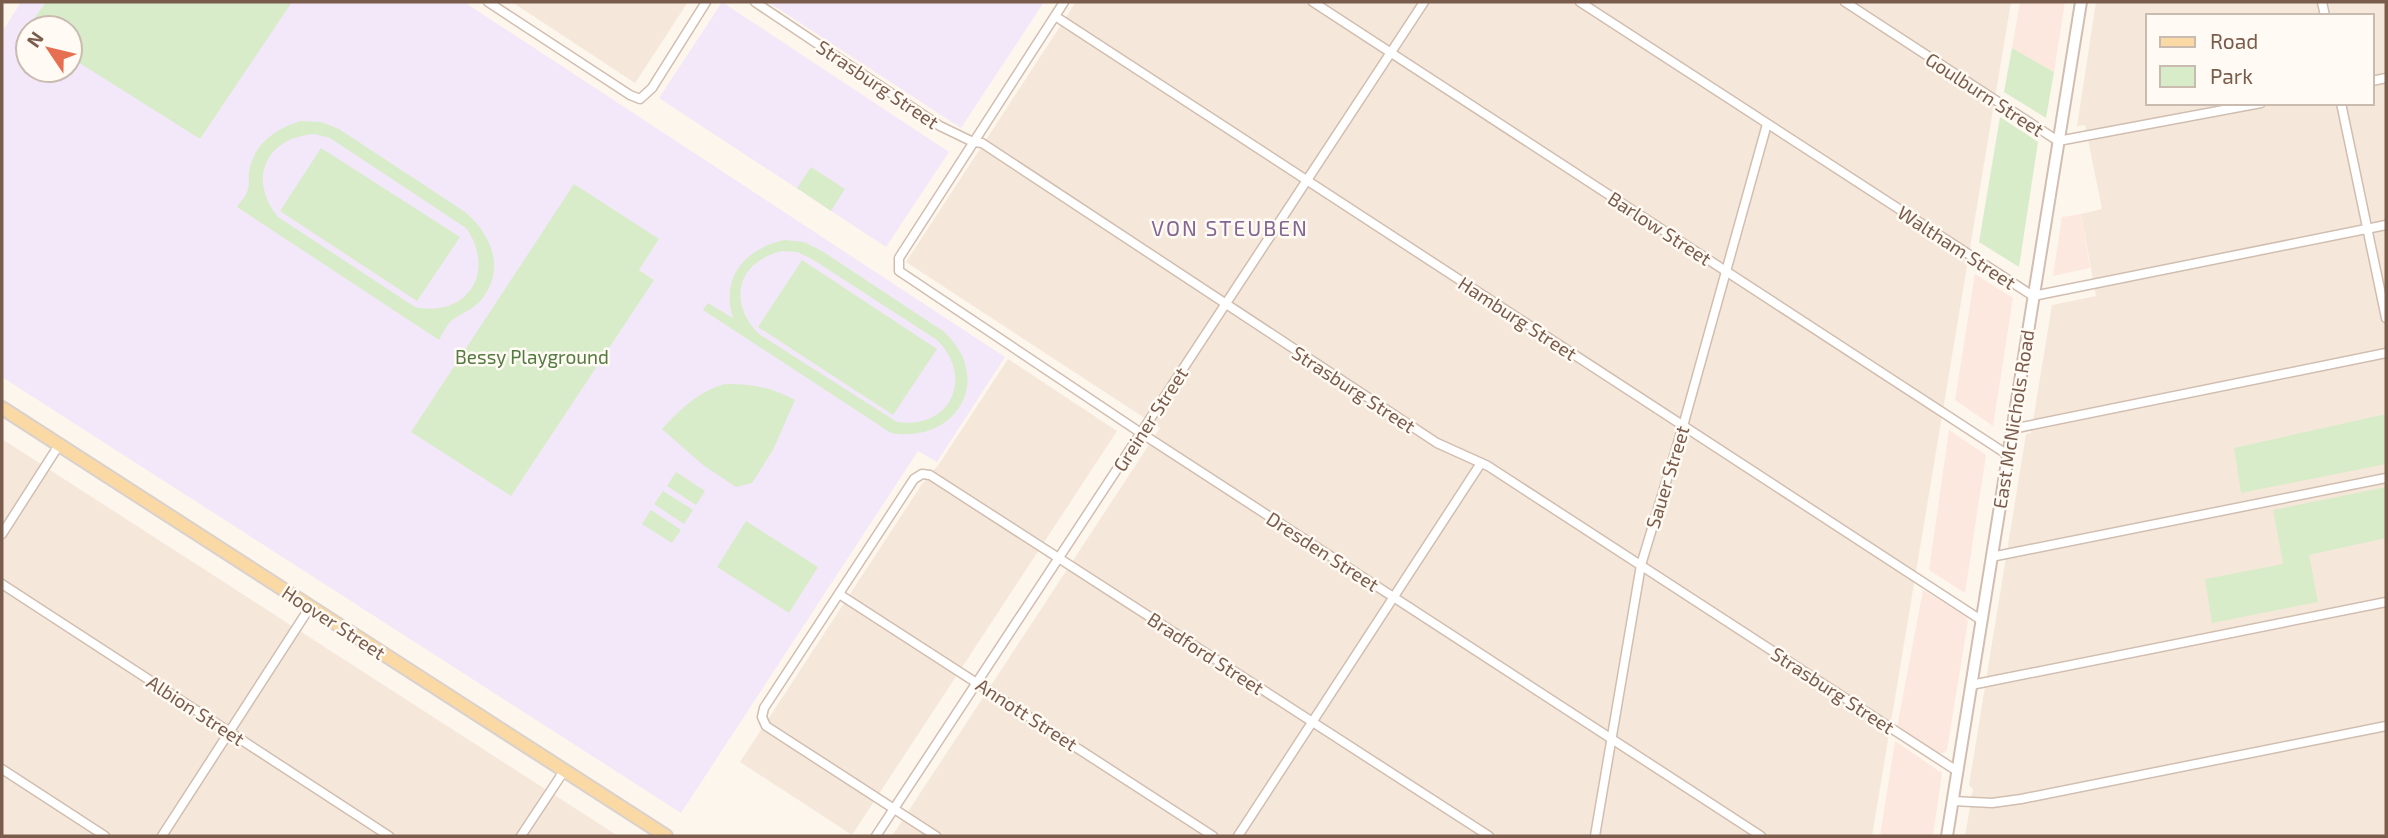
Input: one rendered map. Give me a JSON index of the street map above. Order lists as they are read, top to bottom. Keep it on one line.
{"streets":{"main road":["Hoover Street"],"street":["Strasburg Street","Goulburn Street","Barlow Street","Waltham Street","Hamburg Street","Greiner Street","East McNichols Road","Sauer Street","Dresden Street","Bradford Street","Albion Street","Annott Street"]},"crossings":[["Strasburg Street","Greiner Street"],["Strasburg Street","East McNichols Road"],["Strasburg Street","Sauer Street"],["Strasburg Street","Dresden Street"],["Goulburn Street","East McNichols Road"],["Barlow Street","Greiner Street"],["Barlow Street","East McNichols Road"],["Barlow Street","Sauer Street"],["Waltham Street","East McNichols Road"],["Waltham Street","Sauer Street"],["Hamburg Street","Greiner Street"],["Hamburg Street","East McNichols Road"],["Hamburg Street","Sauer Street"],["Greiner Street","Dresden Street"],["Greiner Street","Bradford Street"],["Greiner Street","Annott Street"],["Sauer Street","Dresden Street"],["Bradford Street","Annott Street"]],"districts":["VON STEUBEN"],"parks":["Bessy Playground"],"legend":["Road","Park"],"north":"top left"}
